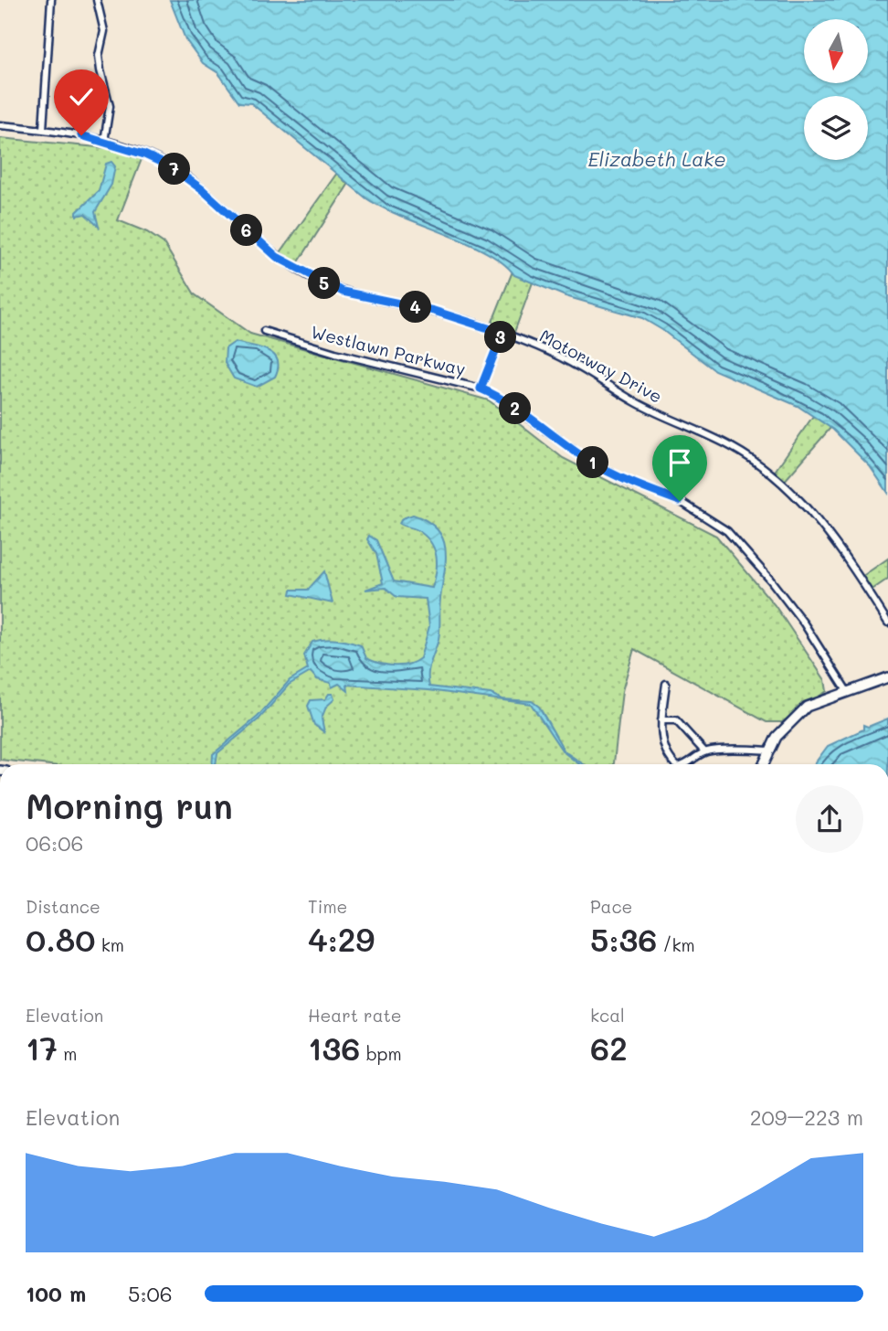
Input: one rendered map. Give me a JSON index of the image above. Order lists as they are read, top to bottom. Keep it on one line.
{"streets":{"street":["Westlawn Parkway","Motorway Drive"]},"water":["Elizabeth Lake"],"north":"bottom","page":{"pins":["7","6","5","4","3","2","1"],"heading":["Morning run","06:06"],"stats":[["Distance","0.80 km"],["Time","4:29"],["Pace","5:36 /km"],["Elevation","17 m"],["Heart rate","136 bpm"],["kcal","62"]],"chart":["Elevation","209–223 m"],"list":[{"name":"100 m","note":"5:06"}]}}
